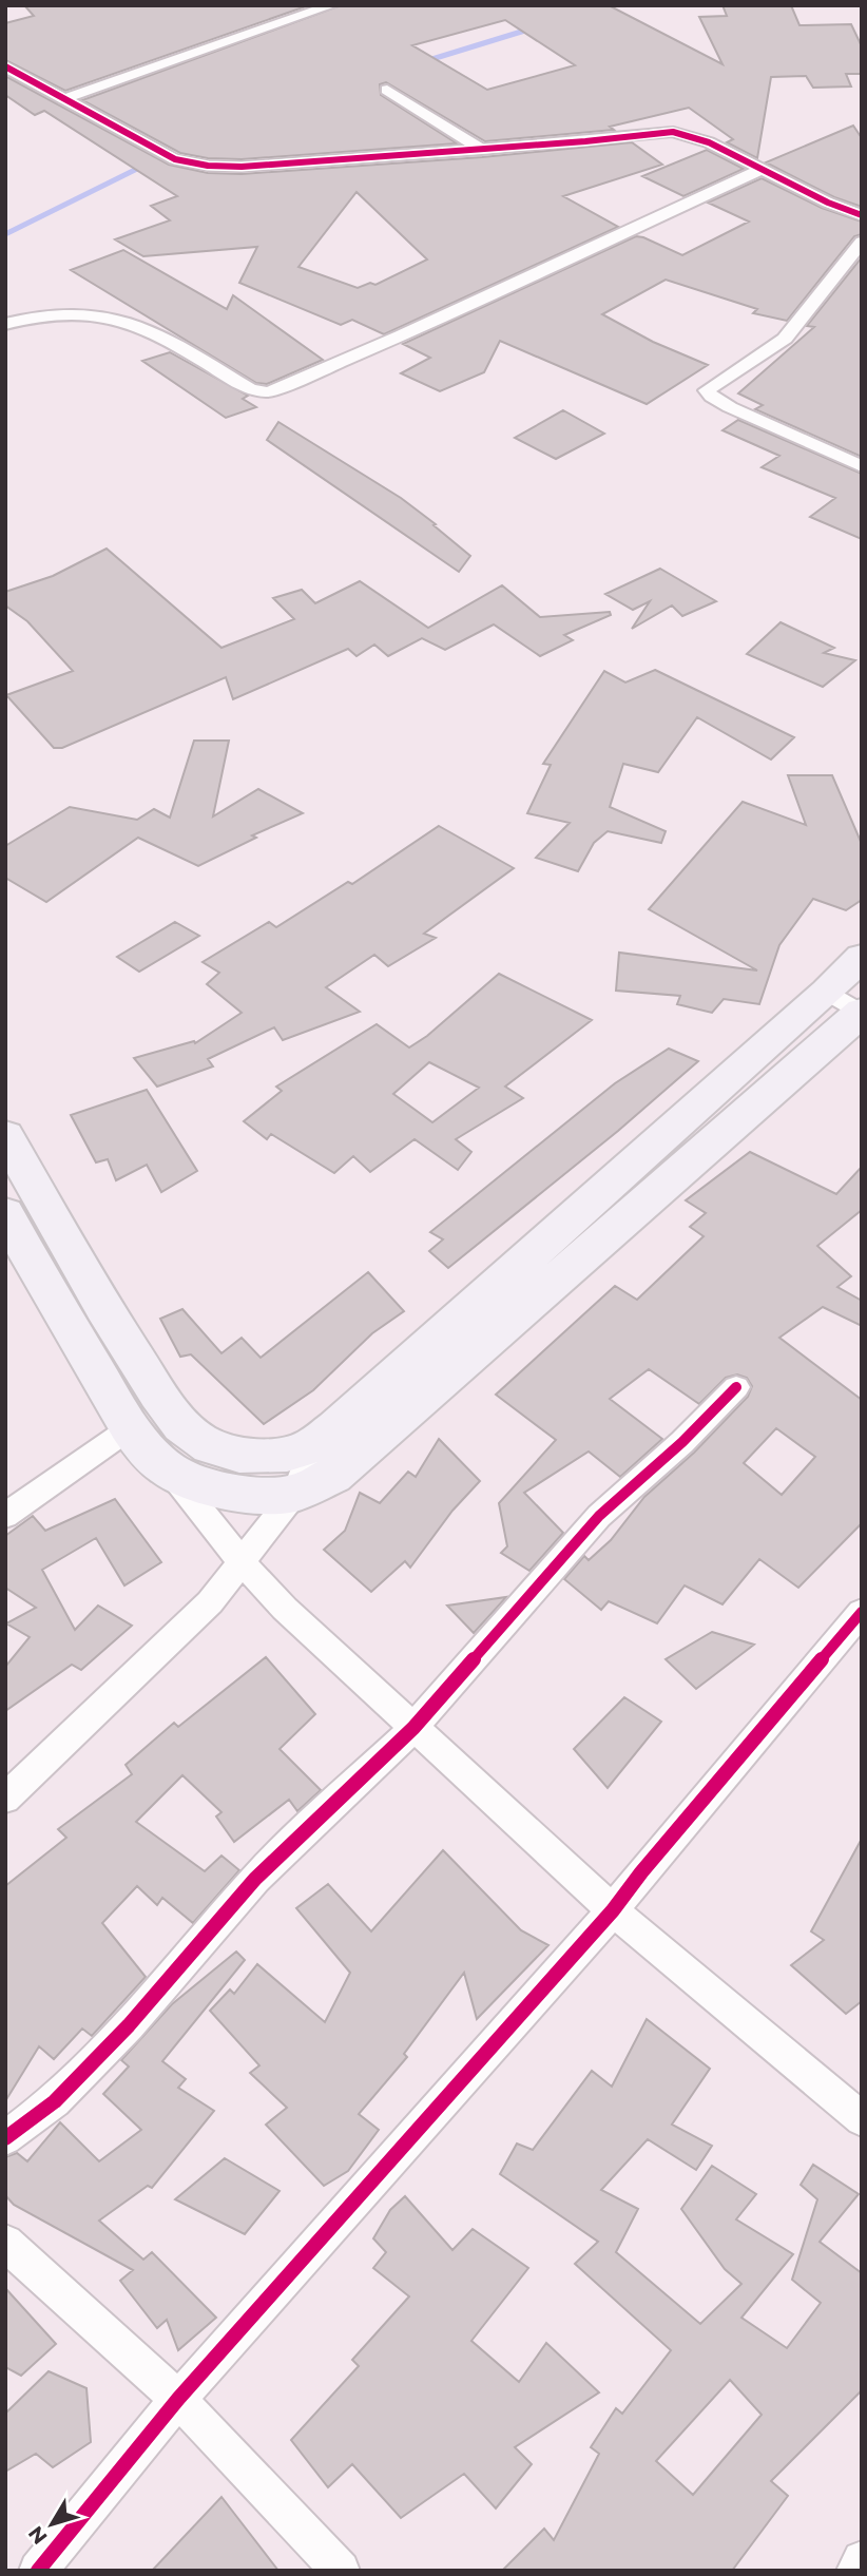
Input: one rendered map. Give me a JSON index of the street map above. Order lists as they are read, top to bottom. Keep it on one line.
{"north":"bottom left"}
